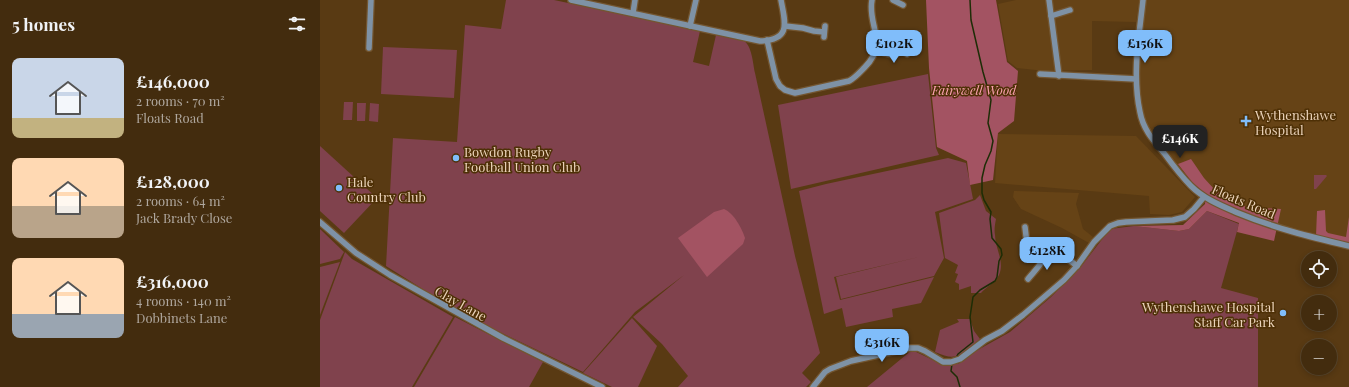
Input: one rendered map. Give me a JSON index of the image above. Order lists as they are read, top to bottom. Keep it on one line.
{"streets":{"street":["Floats Road","Clay Lane"]},"parks":["Fairywell Wood"],"places":{"health":["Wythenshawe Hospital"],"other":["Bowdon Rugby Football Union Club","Hale Country Club","Wythenshawe Hospital Staff Car Park"]},"page":{"heading":"5 homes","price":["£102K","£156K","£146K","£128K","£316K"],"list":[{"name":"£146,000","note":"2 rooms · 70 m² · Floats Road"},{"name":"£128,000","note":"2 rooms · 64 m² · Jack Brady Close"},{"name":"£316,000","note":"4 rooms · 140 m² · Dobbinets Lane"}],"map_buttons":["+","−"]}}
